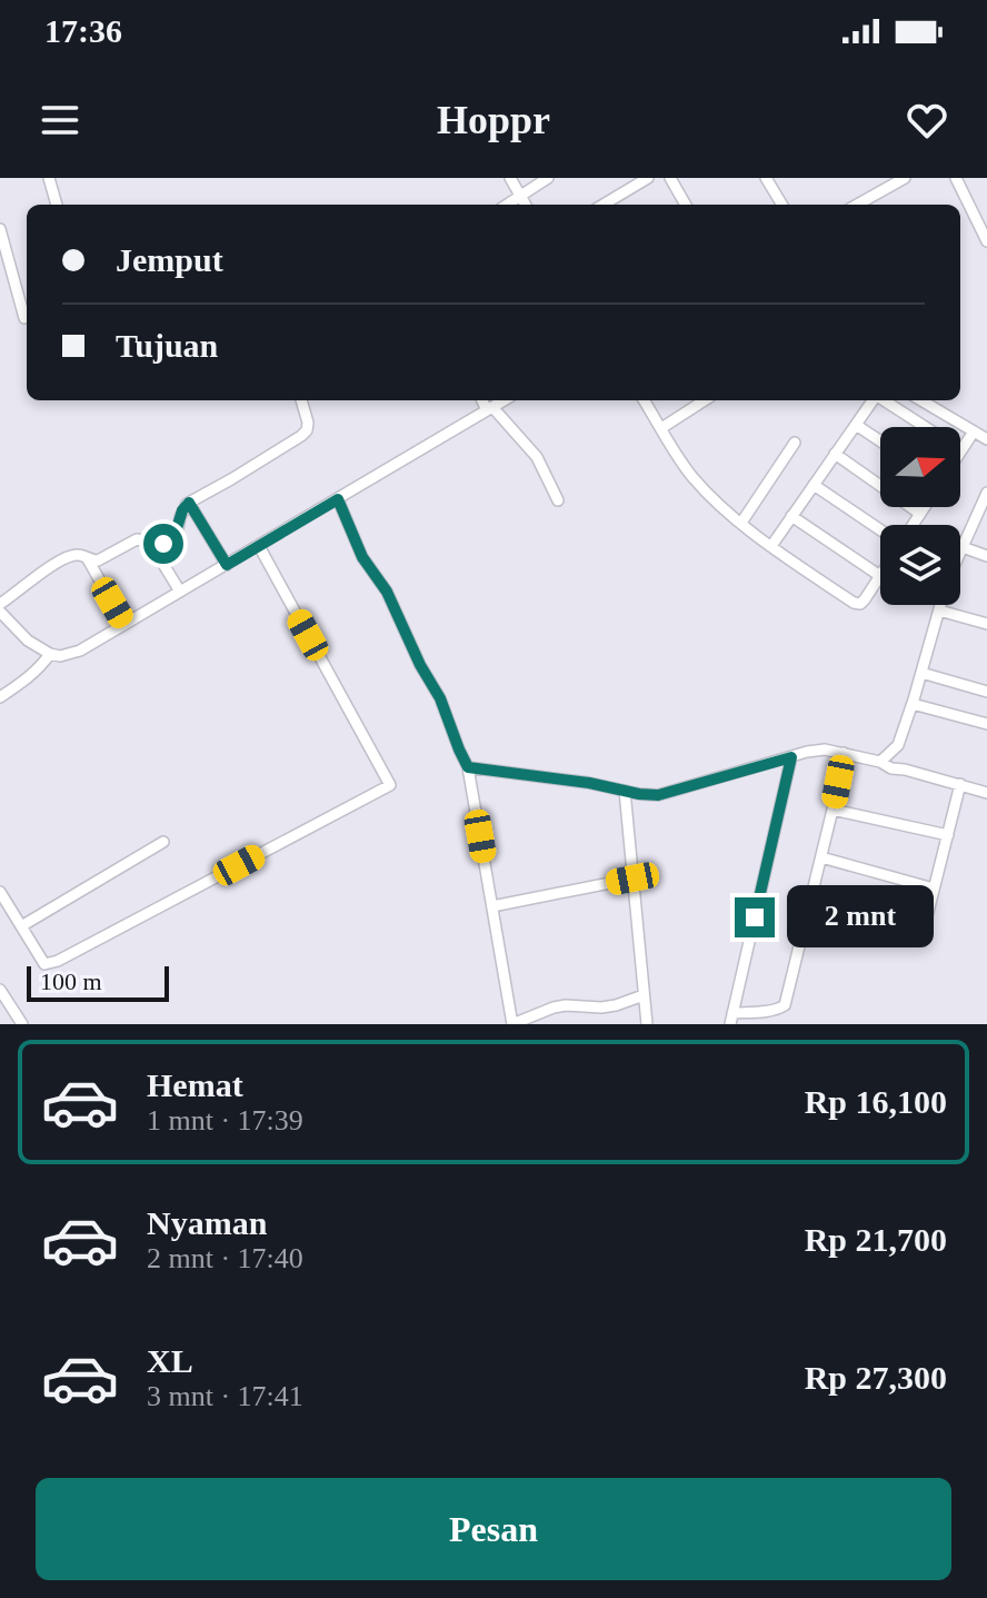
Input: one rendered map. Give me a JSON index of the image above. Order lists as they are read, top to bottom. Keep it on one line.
{"scale_bar":"100 m","north":"right","page":{"status":"17:36","header":"Hoppr","banner":["Jemput","Tujuan"],"bubble":"2 mnt","scale":"100 m","list":[{"name":"Hemat","note":"1 mnt · 17:39","value":"Rp 16,100"},{"name":"Nyaman","note":"2 mnt · 17:40","value":"Rp 21,700"},{"name":"XL","note":"3 mnt · 17:41","value":"Rp 27,300"}],"buttons":"Pesan"}}
